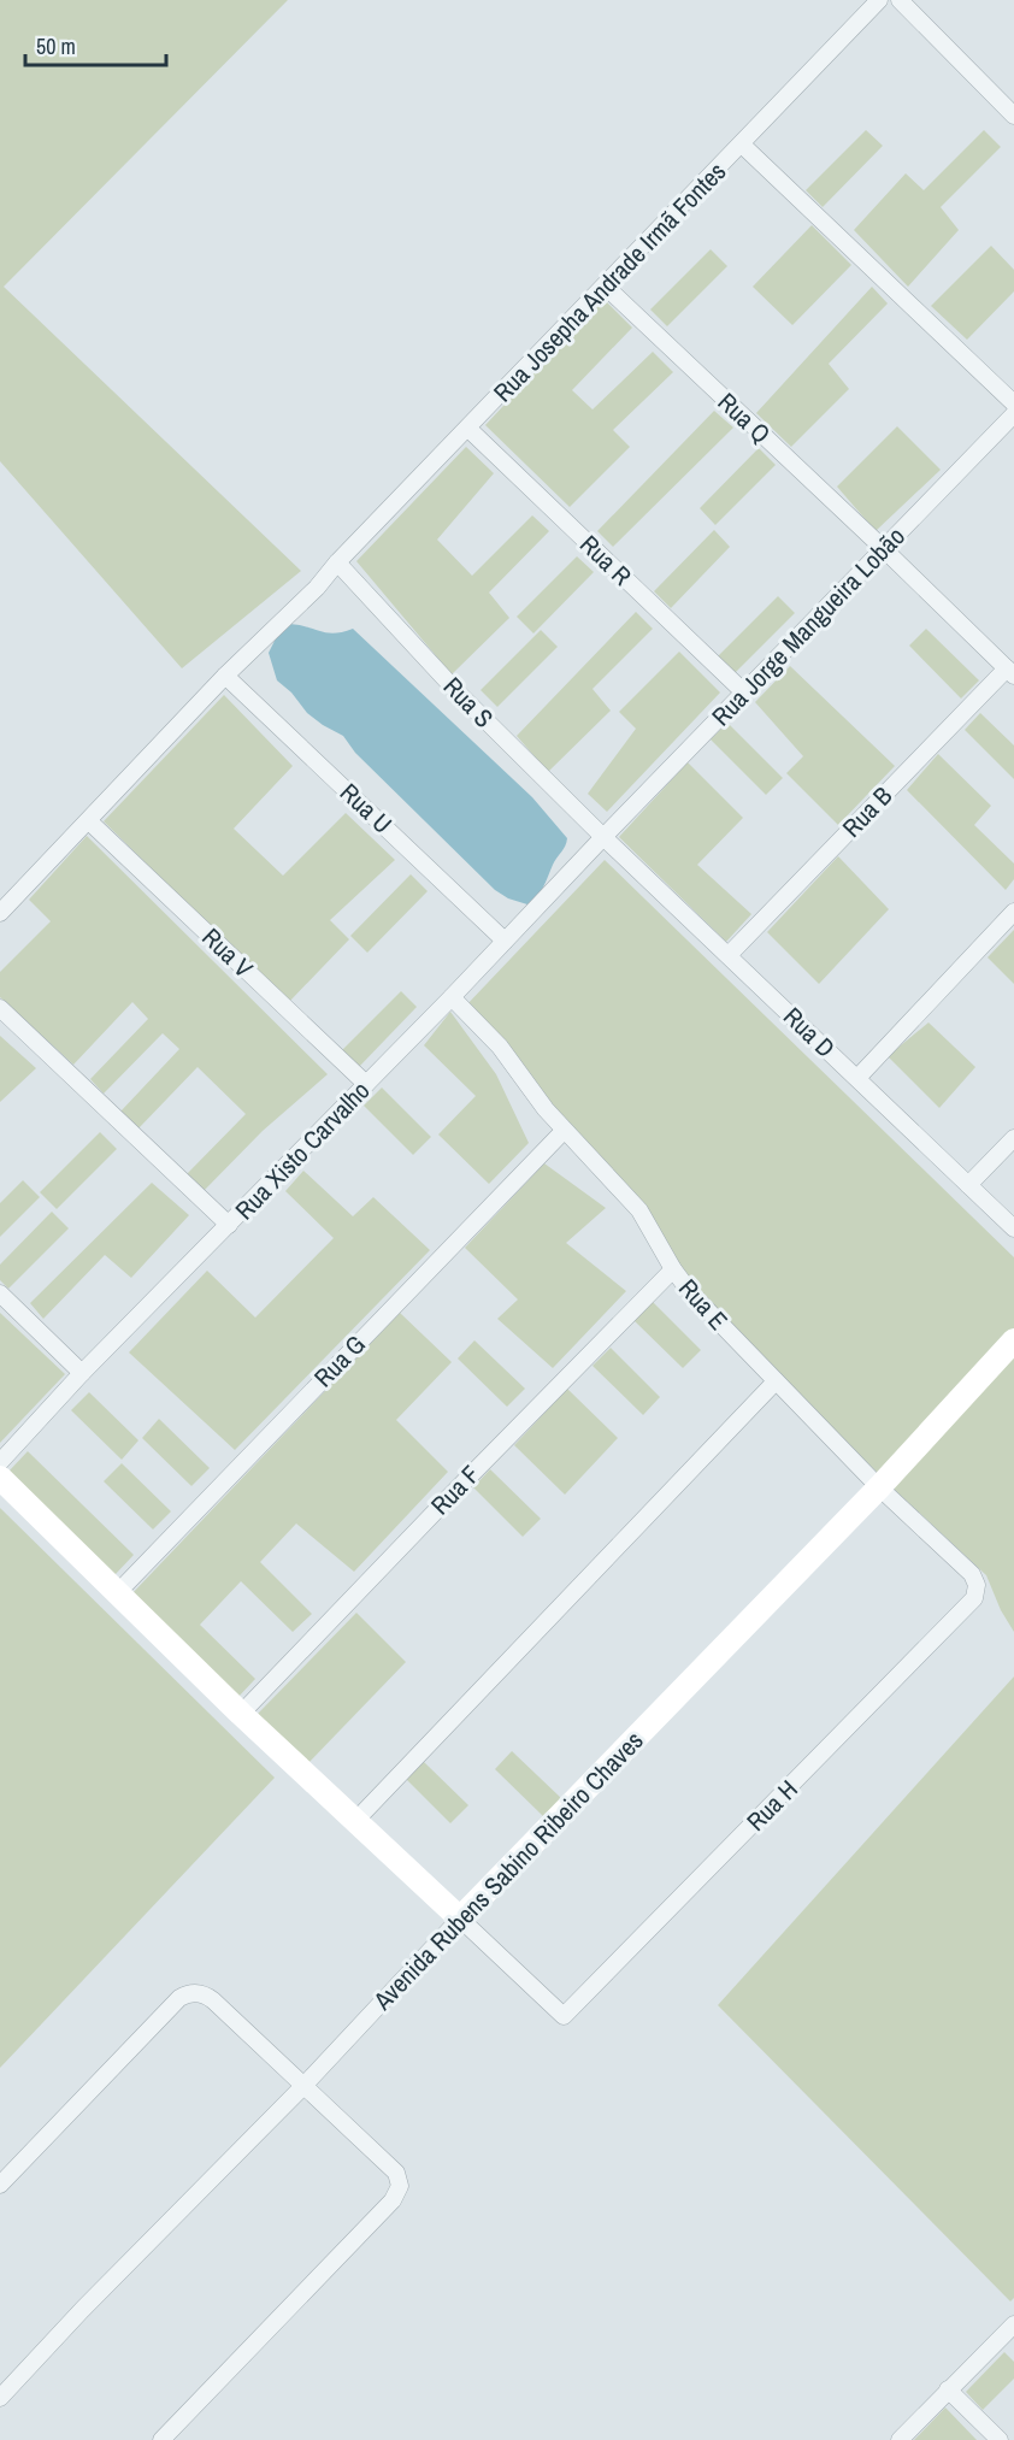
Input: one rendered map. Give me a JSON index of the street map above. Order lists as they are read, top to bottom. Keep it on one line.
{"streets":{"street":["Rua Josepha Andrade Irmã Fontes","Rua Q","Rua R","Rua Jorge Mangueira Lobão","Rua S","Rua U","Rua B","Rua V","Rua D","Rua Xisto Carvalho","Rua E","Rua G","Rua F","Rua H","Avenida Rubens Sabino Ribeiro Chaves"]},"crossings":[["Rua Josepha Andrade Irmã Fontes","Rua Q"],["Rua Josepha Andrade Irmã Fontes","Rua R"],["Rua Josepha Andrade Irmã Fontes","Rua S"],["Rua Josepha Andrade Irmã Fontes","Rua U"],["Rua Josepha Andrade Irmã Fontes","Rua V"],["Rua Q","Rua Jorge Mangueira Lobão"],["Rua Q","Rua B"],["Rua R","Rua Jorge Mangueira Lobão"],["Rua Jorge Mangueira Lobão","Rua S"],["Rua Jorge Mangueira Lobão","Rua D"],["Rua Jorge Mangueira Lobão","Rua Xisto Carvalho"],["Rua S","Rua D"],["Rua S","Rua Xisto Carvalho"],["Rua U","Rua Xisto Carvalho"],["Rua B","Rua D"],["Rua V","Rua Xisto Carvalho"],["Rua D","Rua Xisto Carvalho"],["Rua Xisto Carvalho","Rua E"],["Rua E","Rua G"],["Rua E","Rua F"],["Rua E","Rua H"],["Rua E","Avenida Rubens Sabino Ribeiro Chaves"],["Rua H","Avenida Rubens Sabino Ribeiro Chaves"]],"scale_bar":"50 m"}
